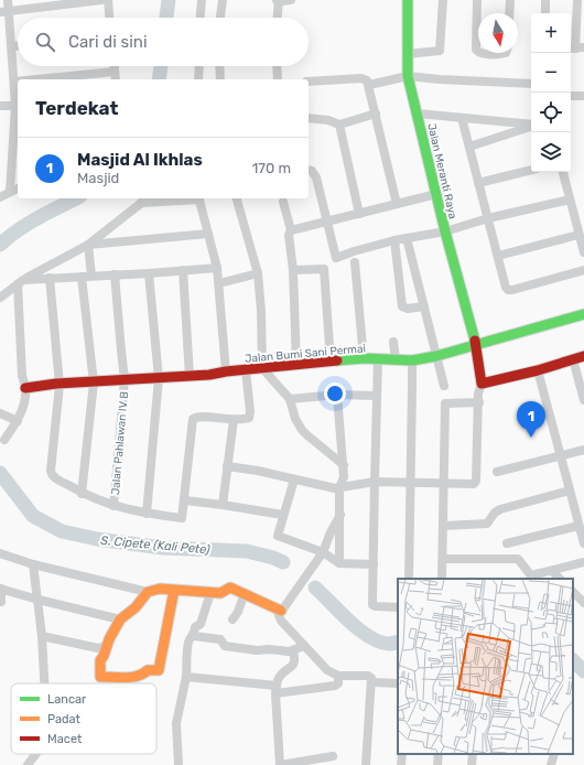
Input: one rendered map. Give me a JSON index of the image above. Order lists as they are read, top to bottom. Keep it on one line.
{"streets":{"street":["Jalan Meranti Raya","Jalan Bumi Sani Permai","Jalan Pahlawan IV B"]},"crossings":[["Jalan Meranti Raya","Jalan Bumi Sani Permai"],["Jalan Bumi Sani Permai","Jalan Pahlawan IV B"]],"water":["S. Cipete (Kali Pete)"],"legend":["Lancar","Padat","Macet"],"north":"bottom","page":{"map_buttons":["+","−"],"search":"Cari di sini","heading":"Terdekat","list":[{"mark":"1","name":"Masjid Al Ikhlas","note":"Masjid","value":"170 m"}],"pins":"1"}}
